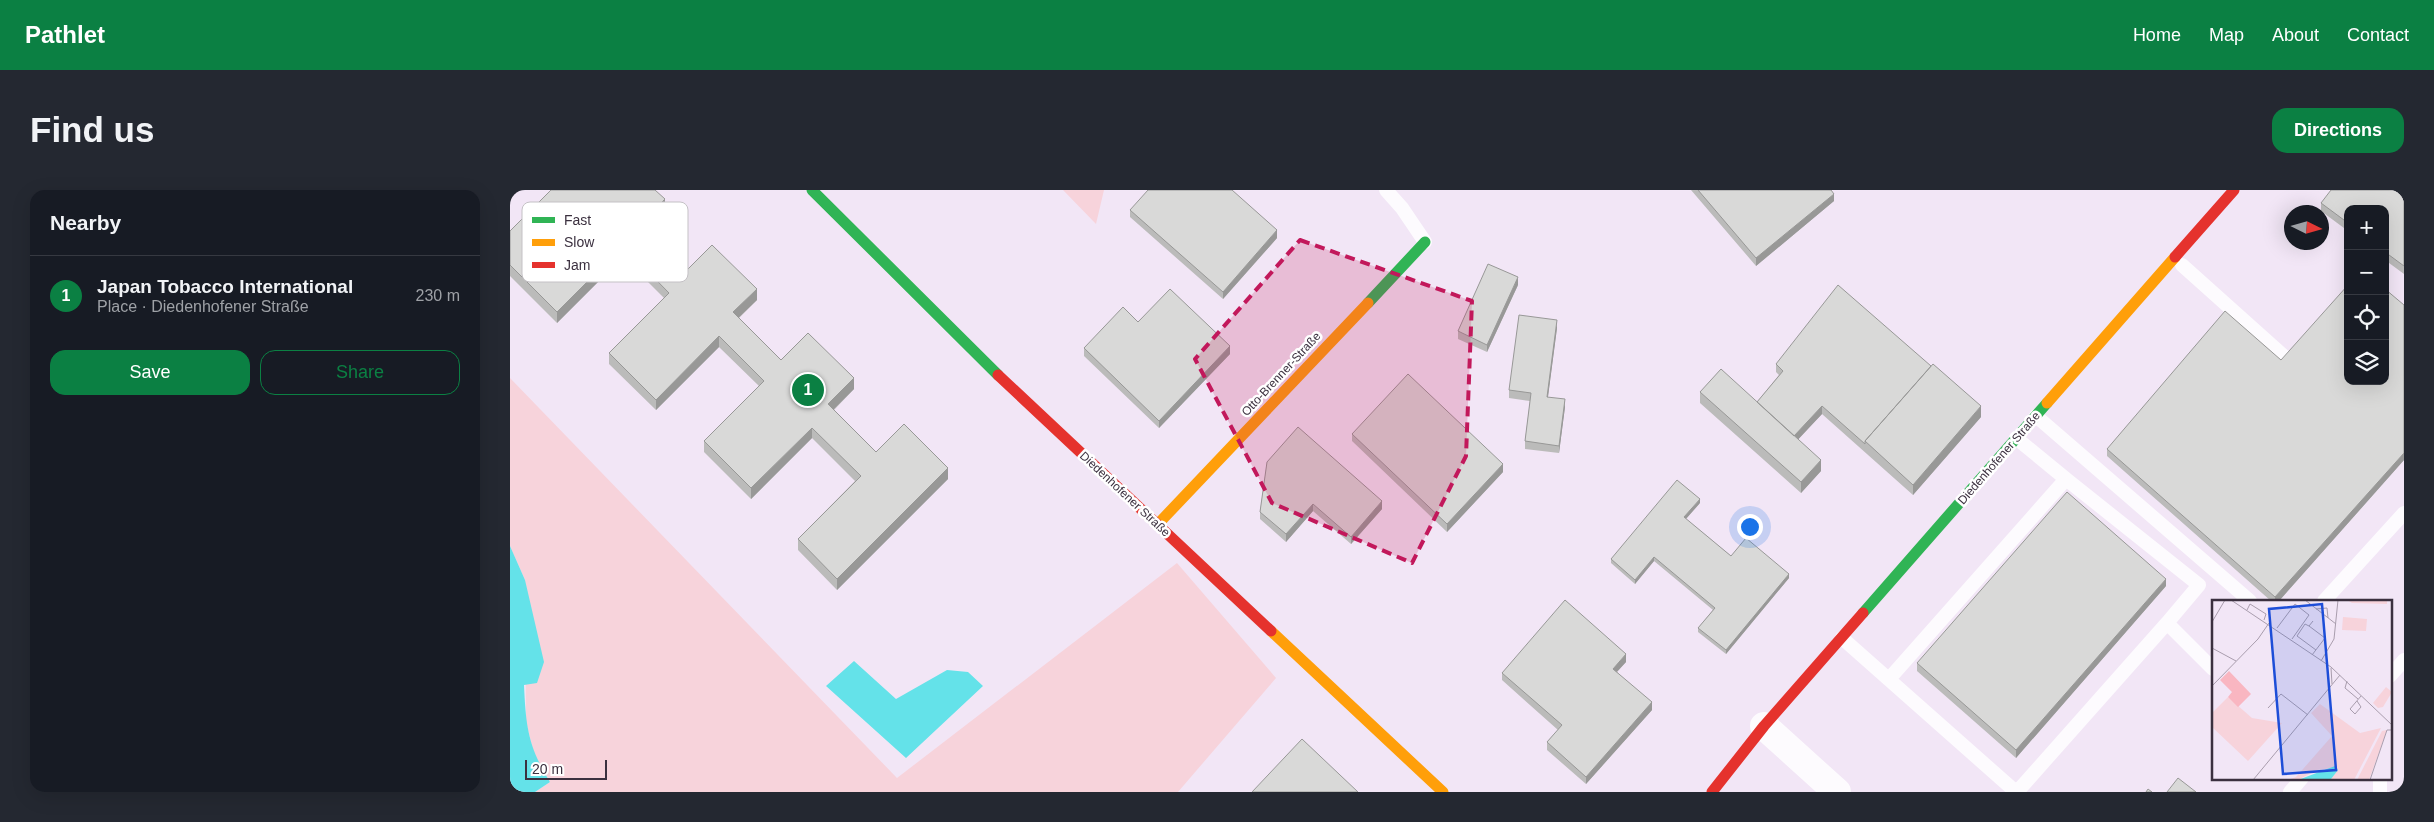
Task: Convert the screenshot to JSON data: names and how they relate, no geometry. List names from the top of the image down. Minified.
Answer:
{"streets":{"street":["Otto-Brenner-Straße","Diedenhofener Straße"]},"crossings":[["Otto-Brenner-Straße","Diedenhofener Straße"]],"legend":["Fast","Slow","Jam"],"scale_bar":"20 m","north":"right","page":{"header":"Pathlet","nav":["Home","Map","About","Contact"],"buttons":["Directions",["Save","Share"]],"title":"Find us","heading":"Nearby","map_buttons":["+","−"],"list":[{"mark":"1","name":"Japan Tobacco International","note":"Place · Diedenhofener Straße","value":"230 m"}],"pins":"1","scale":"20 m"}}
